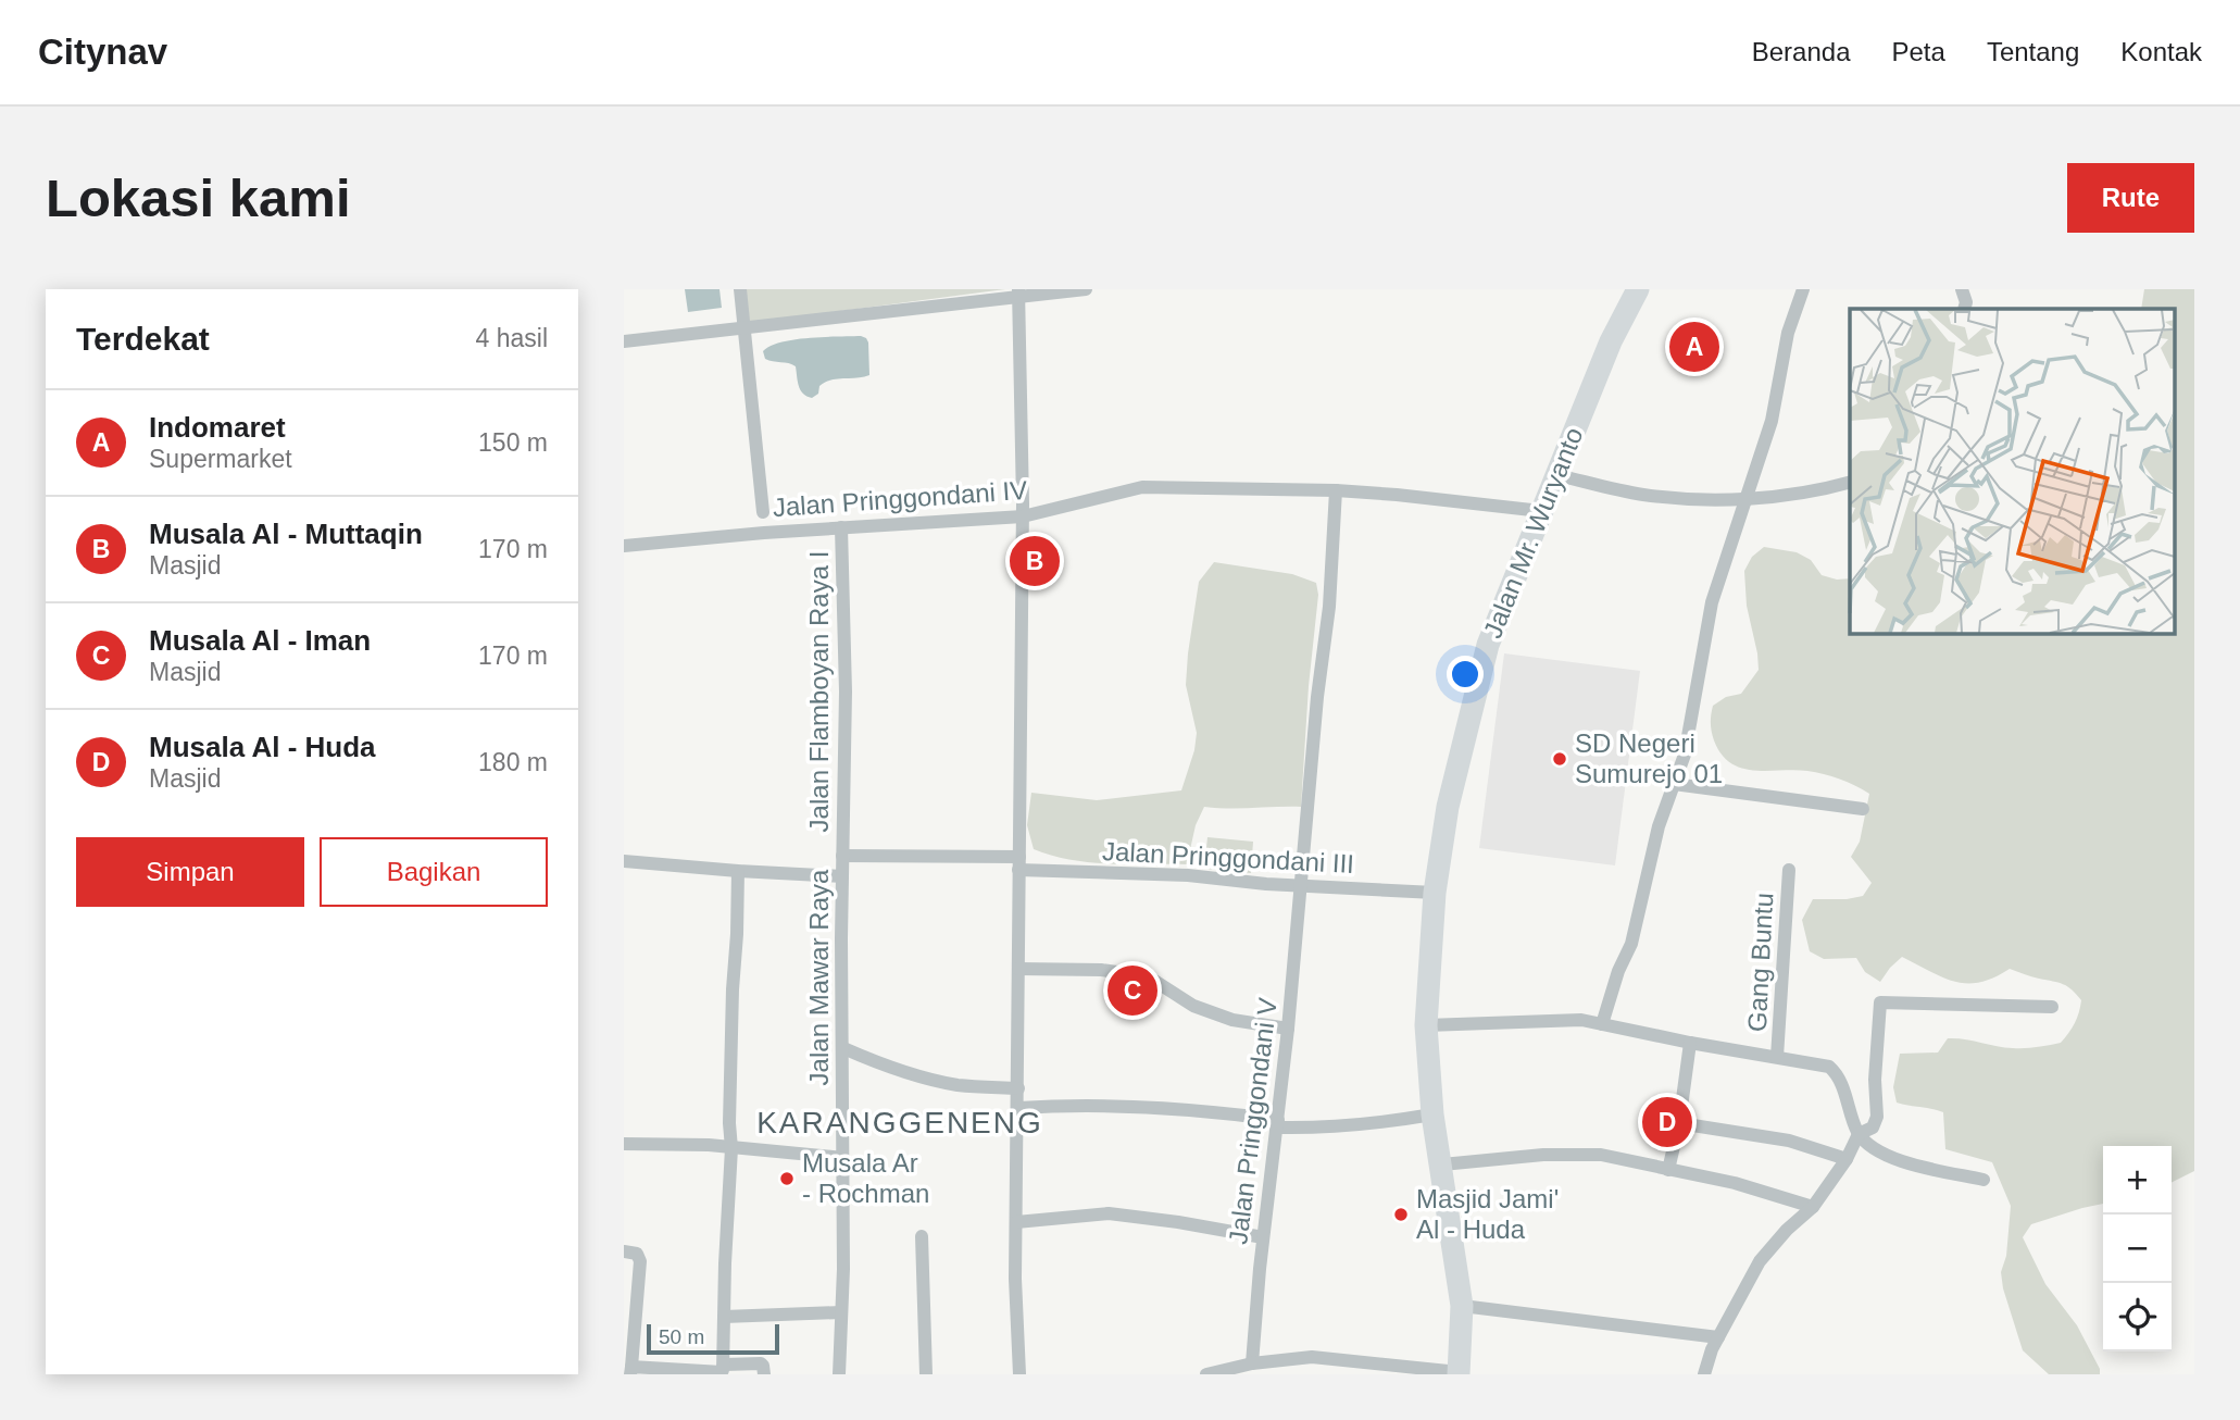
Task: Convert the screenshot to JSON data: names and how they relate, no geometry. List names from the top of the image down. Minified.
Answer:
{"streets":{"main road":["Jalan Mr. Wuryanto"],"street":["Jalan Pringgondani IV","Jalan Flamboyan Raya I","Jalan Pringgondani III","Gang Buntu","Jalan Mawar Raya","Jalan Pringgondani V"]},"crossings":[["Jalan Pringgondani IV","Jalan Mr. Wuryanto"],["Jalan Pringgondani IV","Jalan Flamboyan Raya I"],["Jalan Pringgondani IV","Jalan Pringgondani V"],["Jalan Mr. Wuryanto","Jalan Pringgondani III"],["Jalan Flamboyan Raya I","Jalan Pringgondani III"],["Jalan Flamboyan Raya I","Jalan Mawar Raya"],["Jalan Pringgondani III","Jalan Mawar Raya"],["Jalan Pringgondani III","Jalan Pringgondani V"]],"districts":["KARANGGENENG"],"places":["SD Negeri Sumurejo 01","Musala Ar - Rochman","Masjid Jami' Al - Huda"],"scale_bar":"50 m","page":{"header":"Citynav","nav":["Beranda","Peta","Tentang","Kontak"],"buttons":["Rute",["Simpan","Bagikan"]],"title":"Lokasi kami","heading":["Terdekat","4 hasil"],"pins":["A","B","C","D"],"list":[{"mark":"A","name":"Indomaret","note":"Supermarket","value":"150 m"},{"mark":"B","name":"Musala Al - Muttaqin","note":"Masjid","value":"170 m"},{"mark":"C","name":"Musala Al - Iman","note":"Masjid","value":"170 m"},{"mark":"D","name":"Musala Al - Huda","note":"Masjid","value":"180 m"}],"map_buttons":["+","−"],"scale":"50 m"}}
